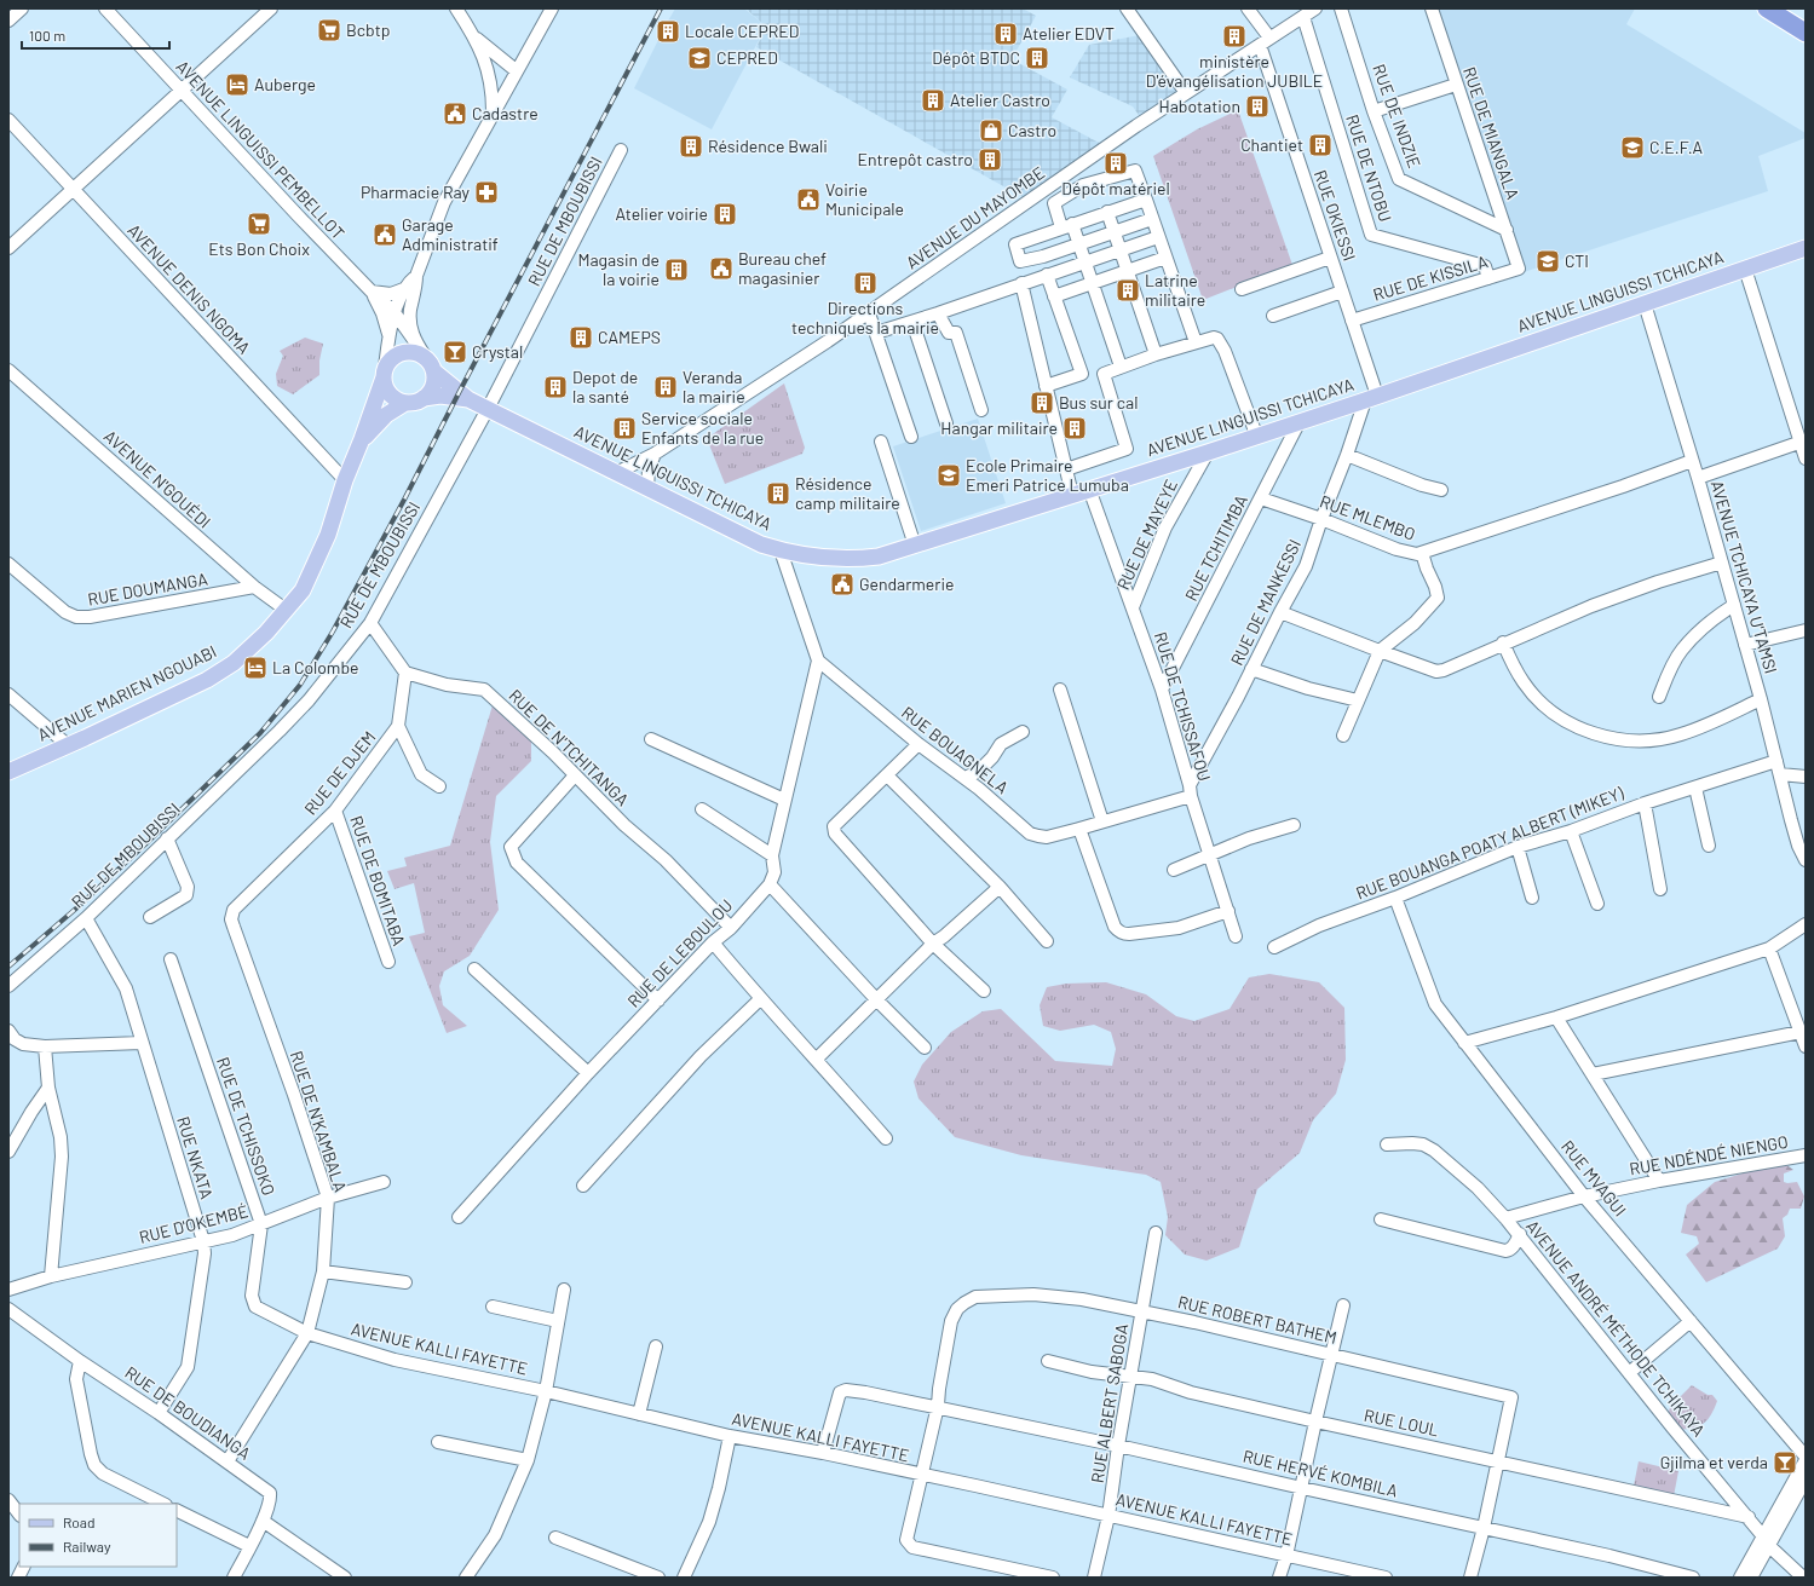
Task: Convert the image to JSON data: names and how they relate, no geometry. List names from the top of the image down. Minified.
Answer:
{"streets":{"main road":["AVENUE LINGUISSI TCHICAYA","AVENUE MARIEN NGOUABI"],"street":["RUE DE INDZIE","RUE DE MIANGALA","AVENUE LINGUISSI PEMBELLOT","RUE DE NTOBU","RUE OKIESSI","AVENUE DU MAYOMBE","RUE DE MBOUBISSI","RUE DE KISSILA","AVENUE DENIS NGOMA","AVENUE N'GOUÉDI","RUE MLEMBO","RUE DE MAYEYE","RUE TCHITIMBA","AVENUE TCHICAYA U'TAMSI","RUE DOUMANGA","RUE DE MANKESSI","RUE DE TCHISSAFOU","RUE DE N'TCHITANGA","RUE BOUAGNELA","RUE DE DJEM","RUE BOUANGA POATY ALBERT (MIKEY)","RUE DE BOMITABA","RUE DE LEBOULOU","RUE DE N'KAMBALA","RUE DE TCHISSOKO","RUE NDÉNDÉ NIENGO","RUE NKATA","RUE MVAGUI","RUE D'OKEMBÉ","RUE ROBERT BATHEM","AVENUE ANDRÉ MÉTHODE TCHIKAYA","AVENUE KALLI FAYETTE","RUE ALBERT SABOGA","RUE DE BOUDIANGA","RUE LOUL","RUE HERVÉ KOMBILA"]},"crossings":[["RUE DE INDZIE","RUE DE MIANGALA"],["RUE DE MIANGALA","RUE DE KISSILA"],["AVENUE LINGUISSI PEMBELLOT","AVENUE MARIEN NGOUABI"],["RUE DE NTOBU","AVENUE DU MAYOMBE"],["RUE DE NTOBU","RUE DE KISSILA"],["RUE OKIESSI","AVENUE DU MAYOMBE"],["RUE OKIESSI","RUE DE KISSILA"],["RUE OKIESSI","AVENUE LINGUISSI TCHICAYA"],["RUE OKIESSI","RUE DE MANKESSI"],["AVENUE DU MAYOMBE","AVENUE LINGUISSI TCHICAYA"],["RUE DE MBOUBISSI","AVENUE LINGUISSI TCHICAYA"],["RUE DE MBOUBISSI","RUE NKATA"],["AVENUE DENIS NGOMA","AVENUE MARIEN NGOUABI"],["AVENUE LINGUISSI TCHICAYA","RUE DE MAYEYE"],["AVENUE LINGUISSI TCHICAYA","RUE TCHITIMBA"],["AVENUE LINGUISSI TCHICAYA","AVENUE TCHICAYA U'TAMSI"],["AVENUE LINGUISSI TCHICAYA","RUE DE MANKESSI"],["AVENUE LINGUISSI TCHICAYA","RUE DE TCHISSAFOU"],["AVENUE N'GOUÉDI","RUE DOUMANGA"],["AVENUE N'GOUÉDI","AVENUE MARIEN NGOUABI"],["RUE MLEMBO","RUE TCHITIMBA"],["RUE MLEMBO","AVENUE TCHICAYA U'TAMSI"],["RUE MLEMBO","RUE DE MANKESSI"],["RUE DE MAYEYE","RUE DE TCHISSAFOU"],["RUE TCHITIMBA","RUE DE TCHISSAFOU"],["AVENUE TCHICAYA U'TAMSI","RUE BOUANGA POATY ALBERT (MIKEY)"],["RUE DE MANKESSI","RUE DE TCHISSAFOU"],["RUE DE MANKESSI","RUE BOUAGNELA"],["RUE DE TCHISSAFOU","RUE BOUAGNELA"],["RUE DE N'TCHITANGA","RUE DE DJEM"],["RUE DE N'TCHITANGA","RUE DE LEBOULOU"],["RUE DE DJEM","RUE DE BOMITABA"],["RUE DE DJEM","RUE DE N'KAMBALA"],["RUE BOUANGA POATY ALBERT (MIKEY)","RUE MVAGUI"],["RUE DE N'KAMBALA","RUE D'OKEMBÉ"],["RUE DE N'KAMBALA","AVENUE KALLI FAYETTE"],["RUE DE N'KAMBALA","RUE DE BOUDIANGA"],["RUE DE TCHISSOKO","RUE D'OKEMBÉ"],["RUE DE TCHISSOKO","AVENUE KALLI FAYETTE"],["RUE NDÉNDÉ NIENGO","RUE MVAGUI"],["RUE NDÉNDÉ NIENGO","AVENUE ANDRÉ MÉTHODE TCHIKAYA"],["RUE NKATA","RUE D'OKEMBÉ"],["RUE NKATA","RUE DE BOUDIANGA"],["RUE ROBERT BATHEM","AVENUE KALLI FAYETTE"],["RUE ROBERT BATHEM","RUE ALBERT SABOGA"],["RUE ROBERT BATHEM","RUE LOUL"],["RUE ROBERT BATHEM","RUE HERVÉ KOMBILA"],["AVENUE ANDRÉ MÉTHODE TCHIKAYA","RUE LOUL"],["AVENUE KALLI FAYETTE","RUE ALBERT SABOGA"],["AVENUE KALLI FAYETTE","RUE HERVÉ KOMBILA"],["RUE ALBERT SABOGA","RUE LOUL"],["RUE ALBERT SABOGA","RUE HERVÉ KOMBILA"]],"places":{"supermarket":["Bcbtp","Ets Bon Choix"],"building":["Locale CEPRED","Atelier EDVT","ministère D'évangélisation JUBILE","Dépôt BTDC","Atelier Castro","Habotation","Chantiet","Résidence Bwali","Entrepôt castro","Dépôt matériel","Atelier voirie","Magasin de la voirie","Directions techniques la mairie","Latrine militaire","CAMEPS","Depot de la santé","Veranda la mairie","Bus sur cal","Service sociale Enfants de la rue","Hangar militaire","Résidence camp militaire"],"school or university":["CEPRED","C.E.F.A","CTI","Ecole Primaire Emeri Patrice Lumuba"],"hotel":["Auberge","La Colombe"],"public building":["Cadastre","Voirie Municipale","Garage Administratif","Bureau chef magasinier","Gendarmerie"],"shop":["Castro"],"pharmacy":["Pharmacie Ray"],"bar":["Crystal","Gjilma et verda"]},"legend":["Road","Railway"],"scale_bar":"100 m"}
